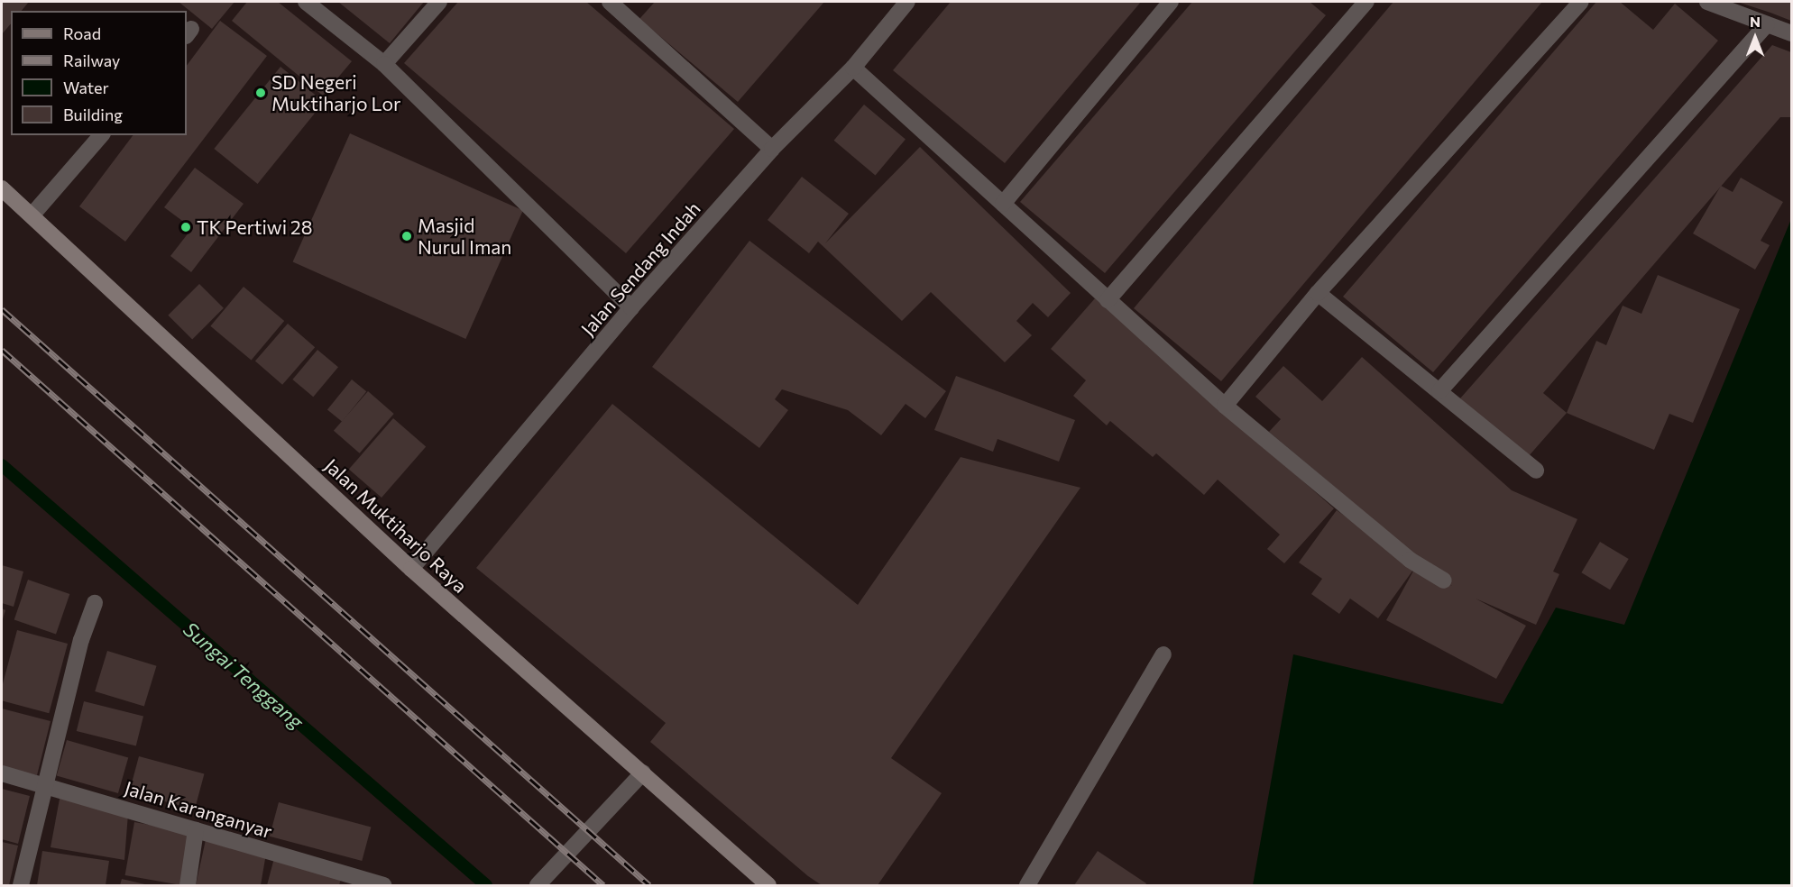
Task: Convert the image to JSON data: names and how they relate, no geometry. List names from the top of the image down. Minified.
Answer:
{"streets":{"street":["Jalan Sendang Indah","Jalan Muktiharjo Raya","Jalan Karanganyar"]},"crossings":[["Jalan Sendang Indah","Jalan Muktiharjo Raya"]],"water":["Sungai Tenggang"],"places":["SD Negeri Muktiharjo Lor","TK Pertiwi 28","Masjid Nurul Iman"],"legend":["Road","Railway","Water","Building"],"north":"top"}
